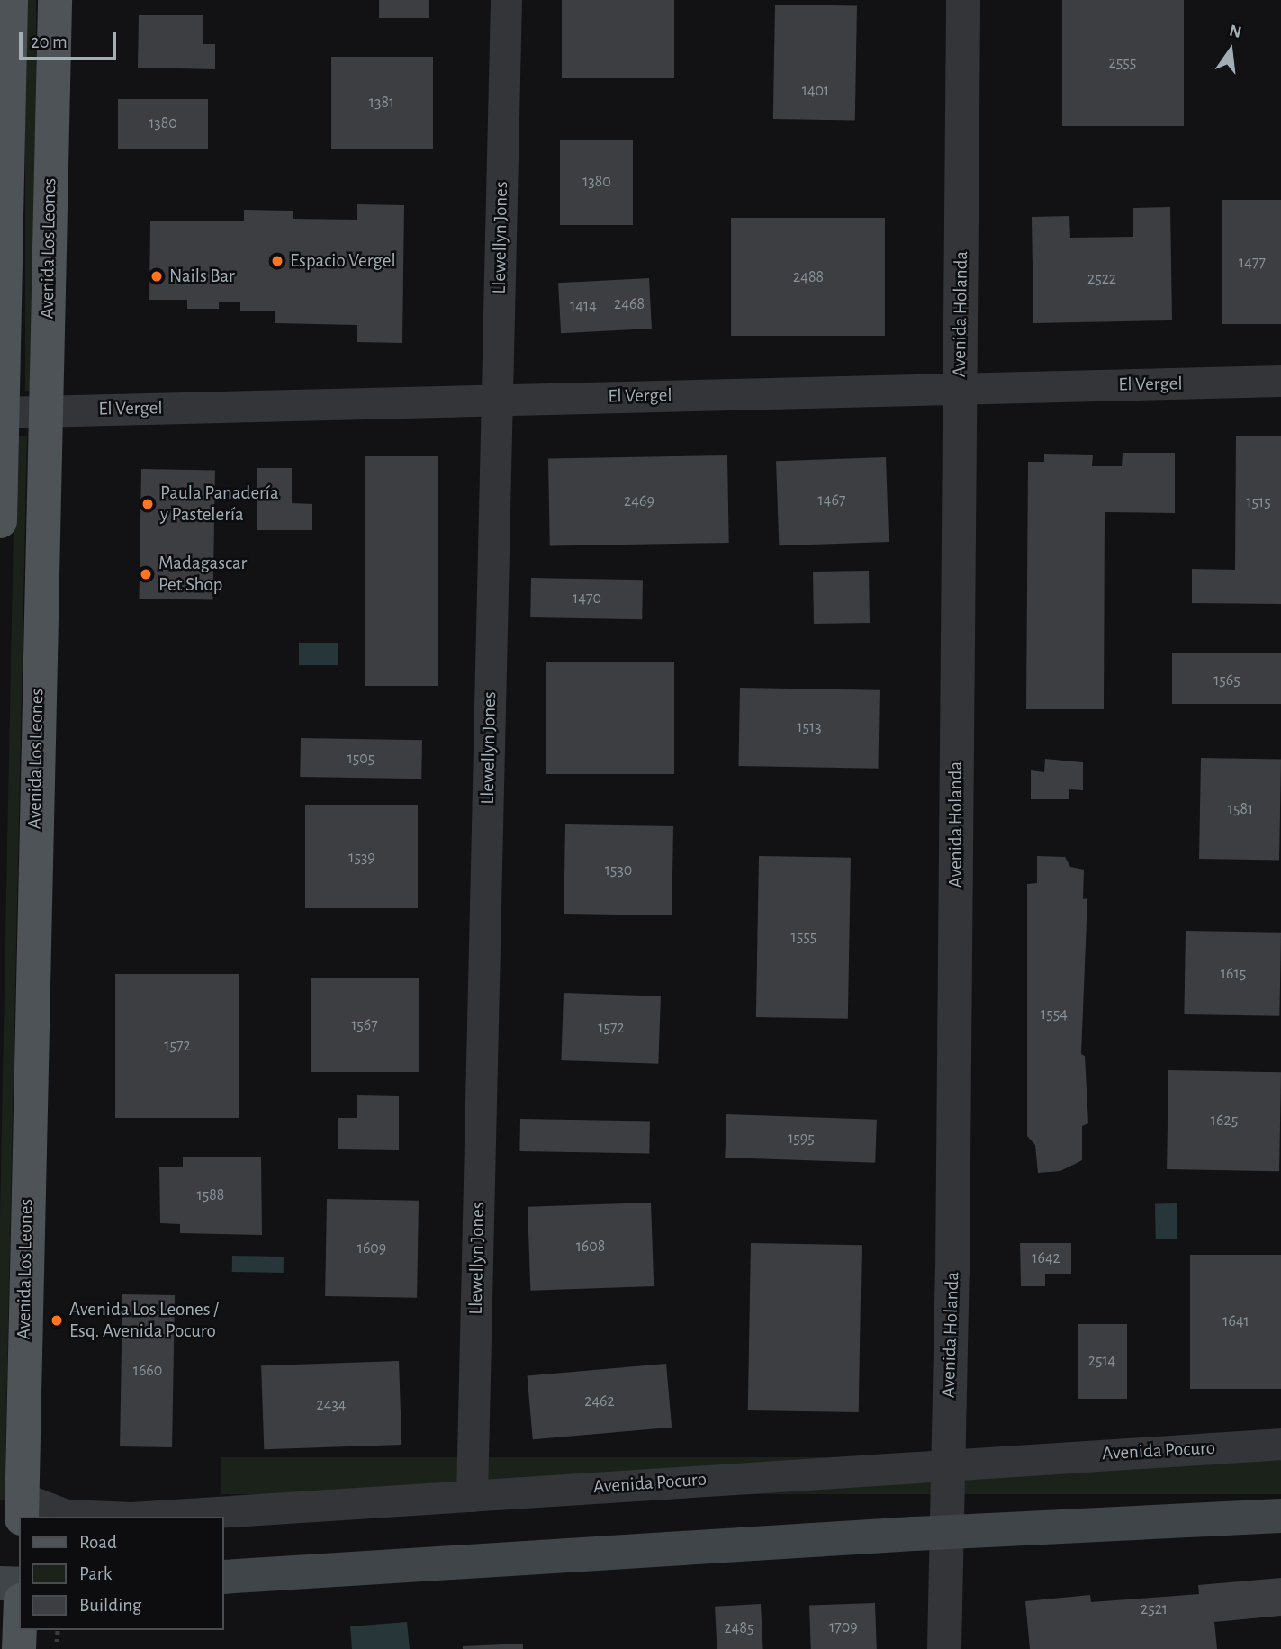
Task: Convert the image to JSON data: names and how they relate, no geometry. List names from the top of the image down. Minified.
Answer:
{"streets":{"main road":["Avenida Los Leones"],"street":["Llewellyn Jones","Avenida Holanda","El Vergel","Avenida Pocuro"]},"crossings":[["Llewellyn Jones","El Vergel"],["Llewellyn Jones","Avenida Pocuro"],["Avenida Los Leones","El Vergel"],["Avenida Los Leones","Avenida Pocuro"],["Avenida Holanda","El Vergel"],["Avenida Holanda","Avenida Pocuro"]],"places":["Espacio Vergel","Nails Bar","Paula Panadería y Pastelería","Madagascar Pet Shop","Avenida Los Leones / Esq. Avenida Pocuro"],"house_numbers":["2555","1401","1381","1380","1380","1477","2488","2522","2468","1414","1467","2469","1515","1470","1565","1513","1505","1581","1539","1530","1555","1615","1554","1567","1572","1572","1625","1595","1588","1608","1609","1642","1641","2514","1660","2462","2434","2521","1709","2485"],"legend":["Road","Park","Building"],"scale_bar":"20 m","north":"top"}
